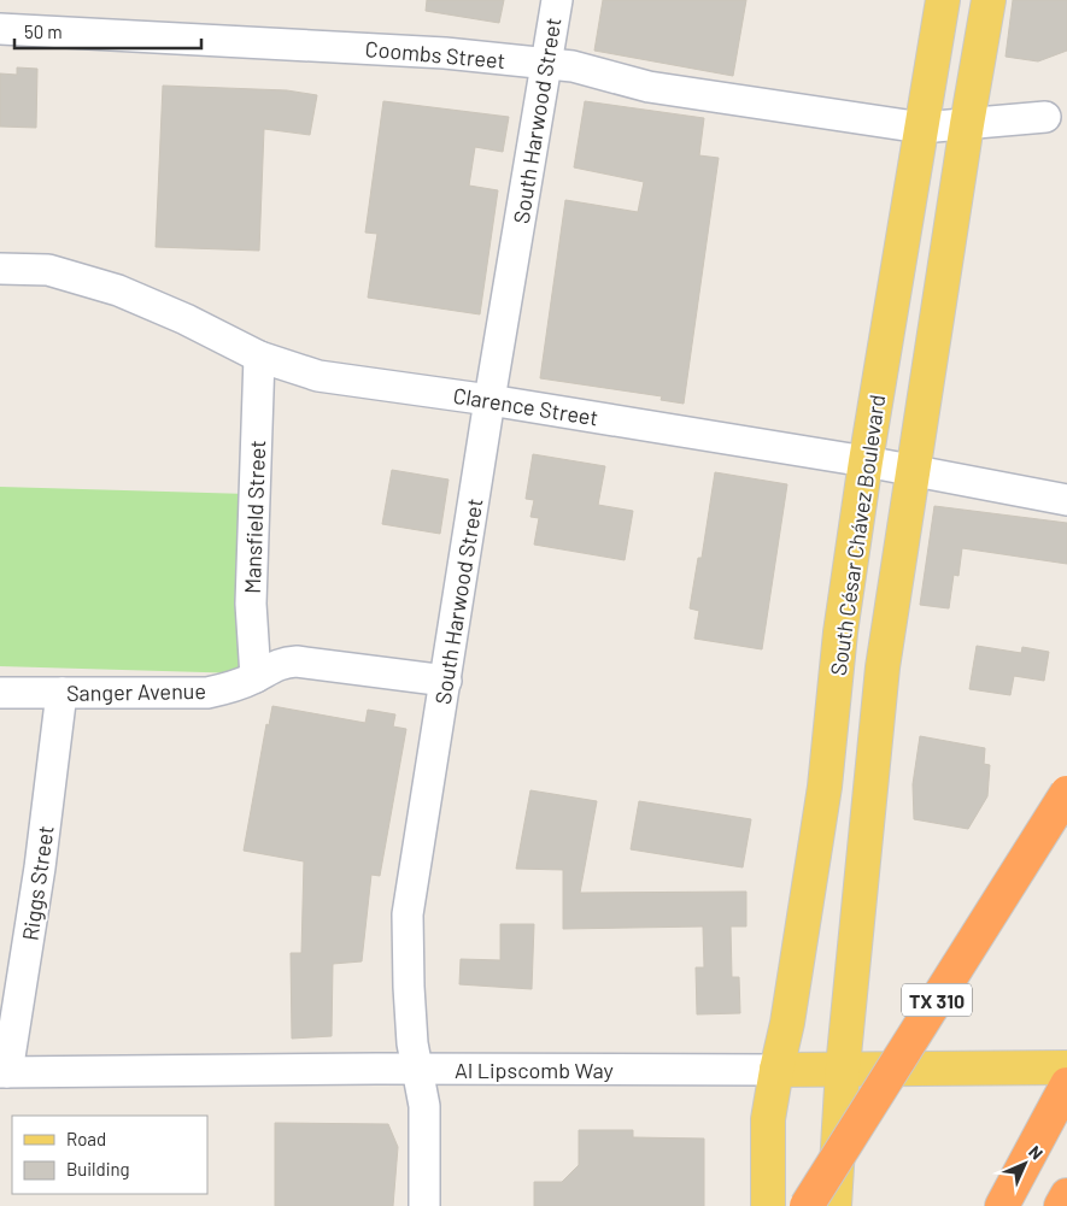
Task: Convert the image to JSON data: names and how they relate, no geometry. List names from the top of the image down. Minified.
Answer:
{"streets":{"highway":["TX 310"],"main road":["South César Chávez Boulevard","Al Lipscomb Way"],"street":["Coombs Street","South Harwood Street","Clarence Street","Mansfield Street","Sanger Avenue","Riggs Street"]},"crossings":[["Coombs Street","South Harwood Street"],["Coombs Street","South César Chávez Boulevard"],["South Harwood Street","Clarence Street"],["South Harwood Street","Sanger Avenue"],["South Harwood Street","Al Lipscomb Way"],["Clarence Street","Mansfield Street"],["Clarence Street","South César Chávez Boulevard"],["Mansfield Street","Sanger Avenue"],["South César Chávez Boulevard","Al Lipscomb Way"],["Sanger Avenue","Riggs Street"],["Riggs Street","Al Lipscomb Way"]],"legend":["Road","Building"],"scale_bar":"50 m","north":"top right"}
